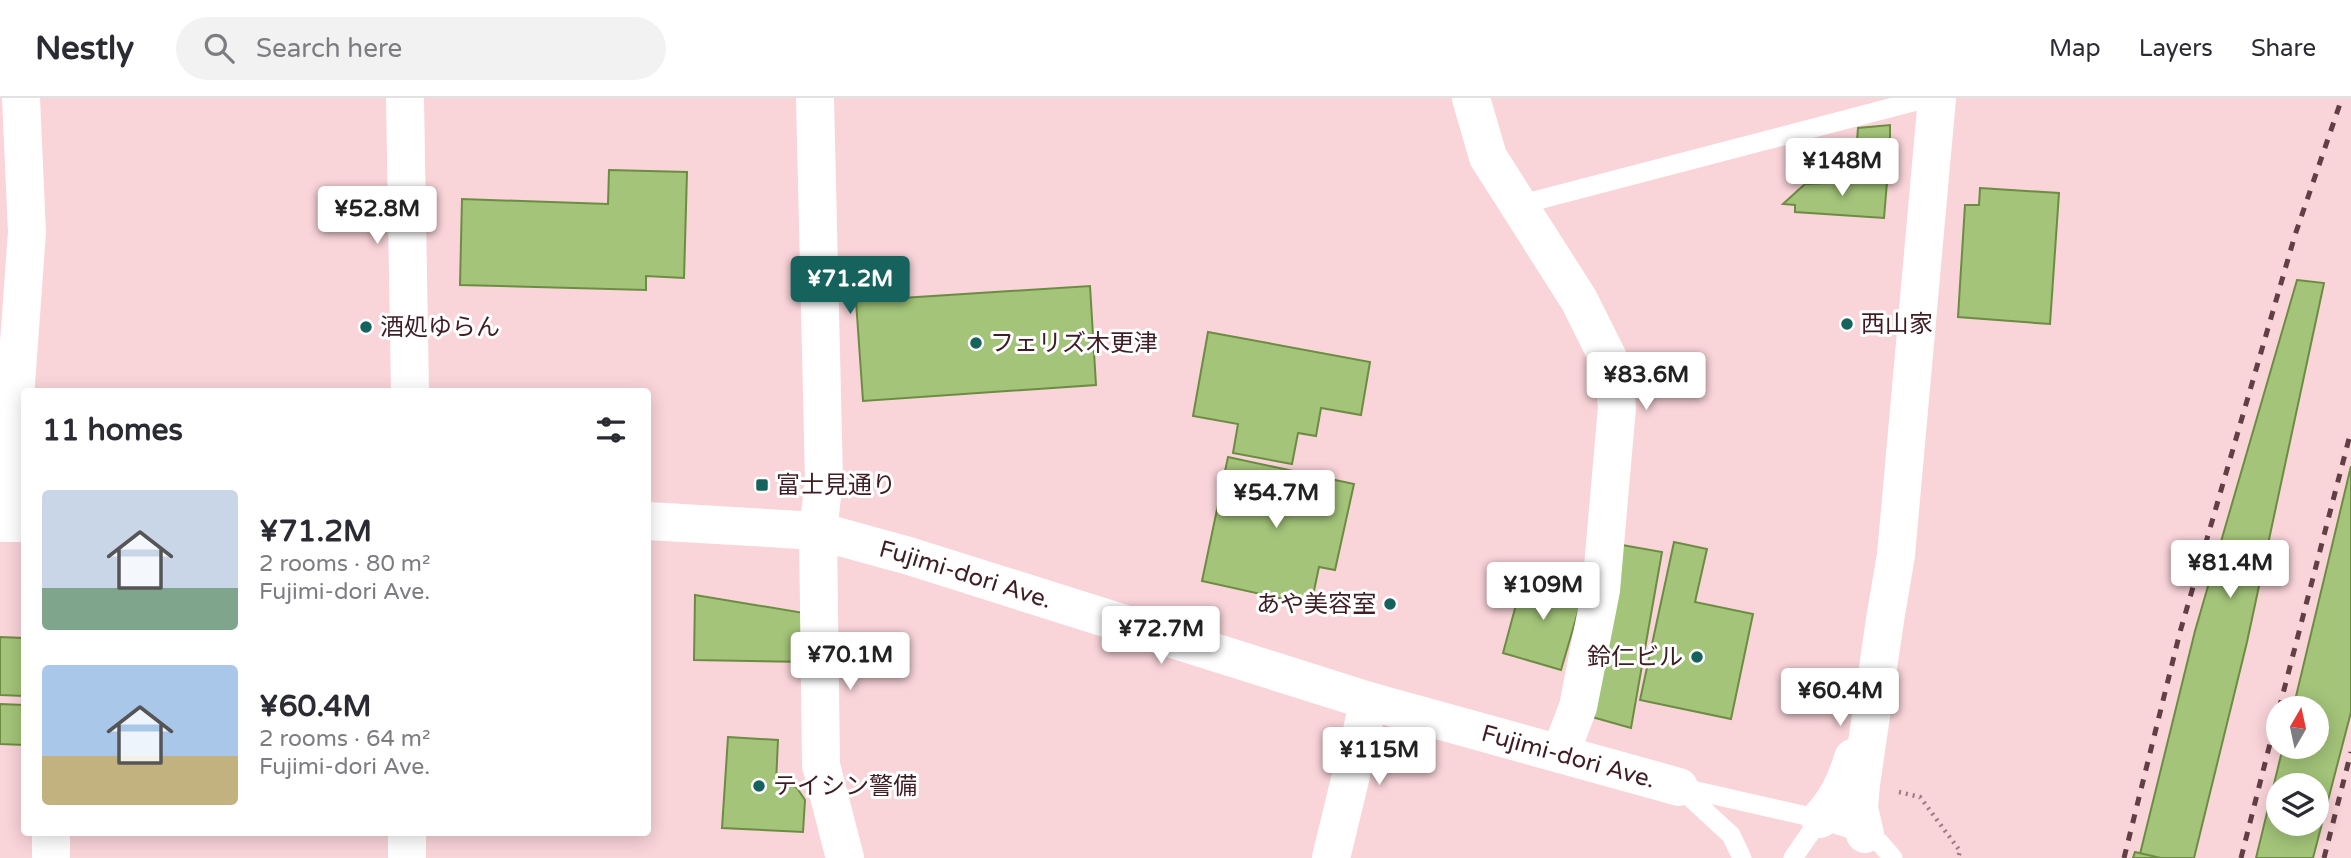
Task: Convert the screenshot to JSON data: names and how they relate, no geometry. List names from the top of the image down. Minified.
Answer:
{"streets":{"street":["Fujimi-dori Ave."]},"places":{"other":["西山家","酒処ゆらん","フェリズ木更津","あや美容室","鈴仁ビル","テイシン警備"],"transit":["富士見通り"]},"north":"top","page":{"header":"Nestly","search":"Search here","nav":["Map","Layers","Share"],"price":["¥148M","¥52.8M","¥71.2M","¥83.6M","¥54.7M","¥81.4M","¥109M","¥72.7M","¥70.1M","¥60.4M","¥115M"],"heading":"11 homes","list":[{"name":"¥71.2M","note":"2 rooms · 80 m² · Fujimi-dori Ave."},{"name":"¥60.4M","note":"2 rooms · 64 m² · Fujimi-dori Ave."}]}}
